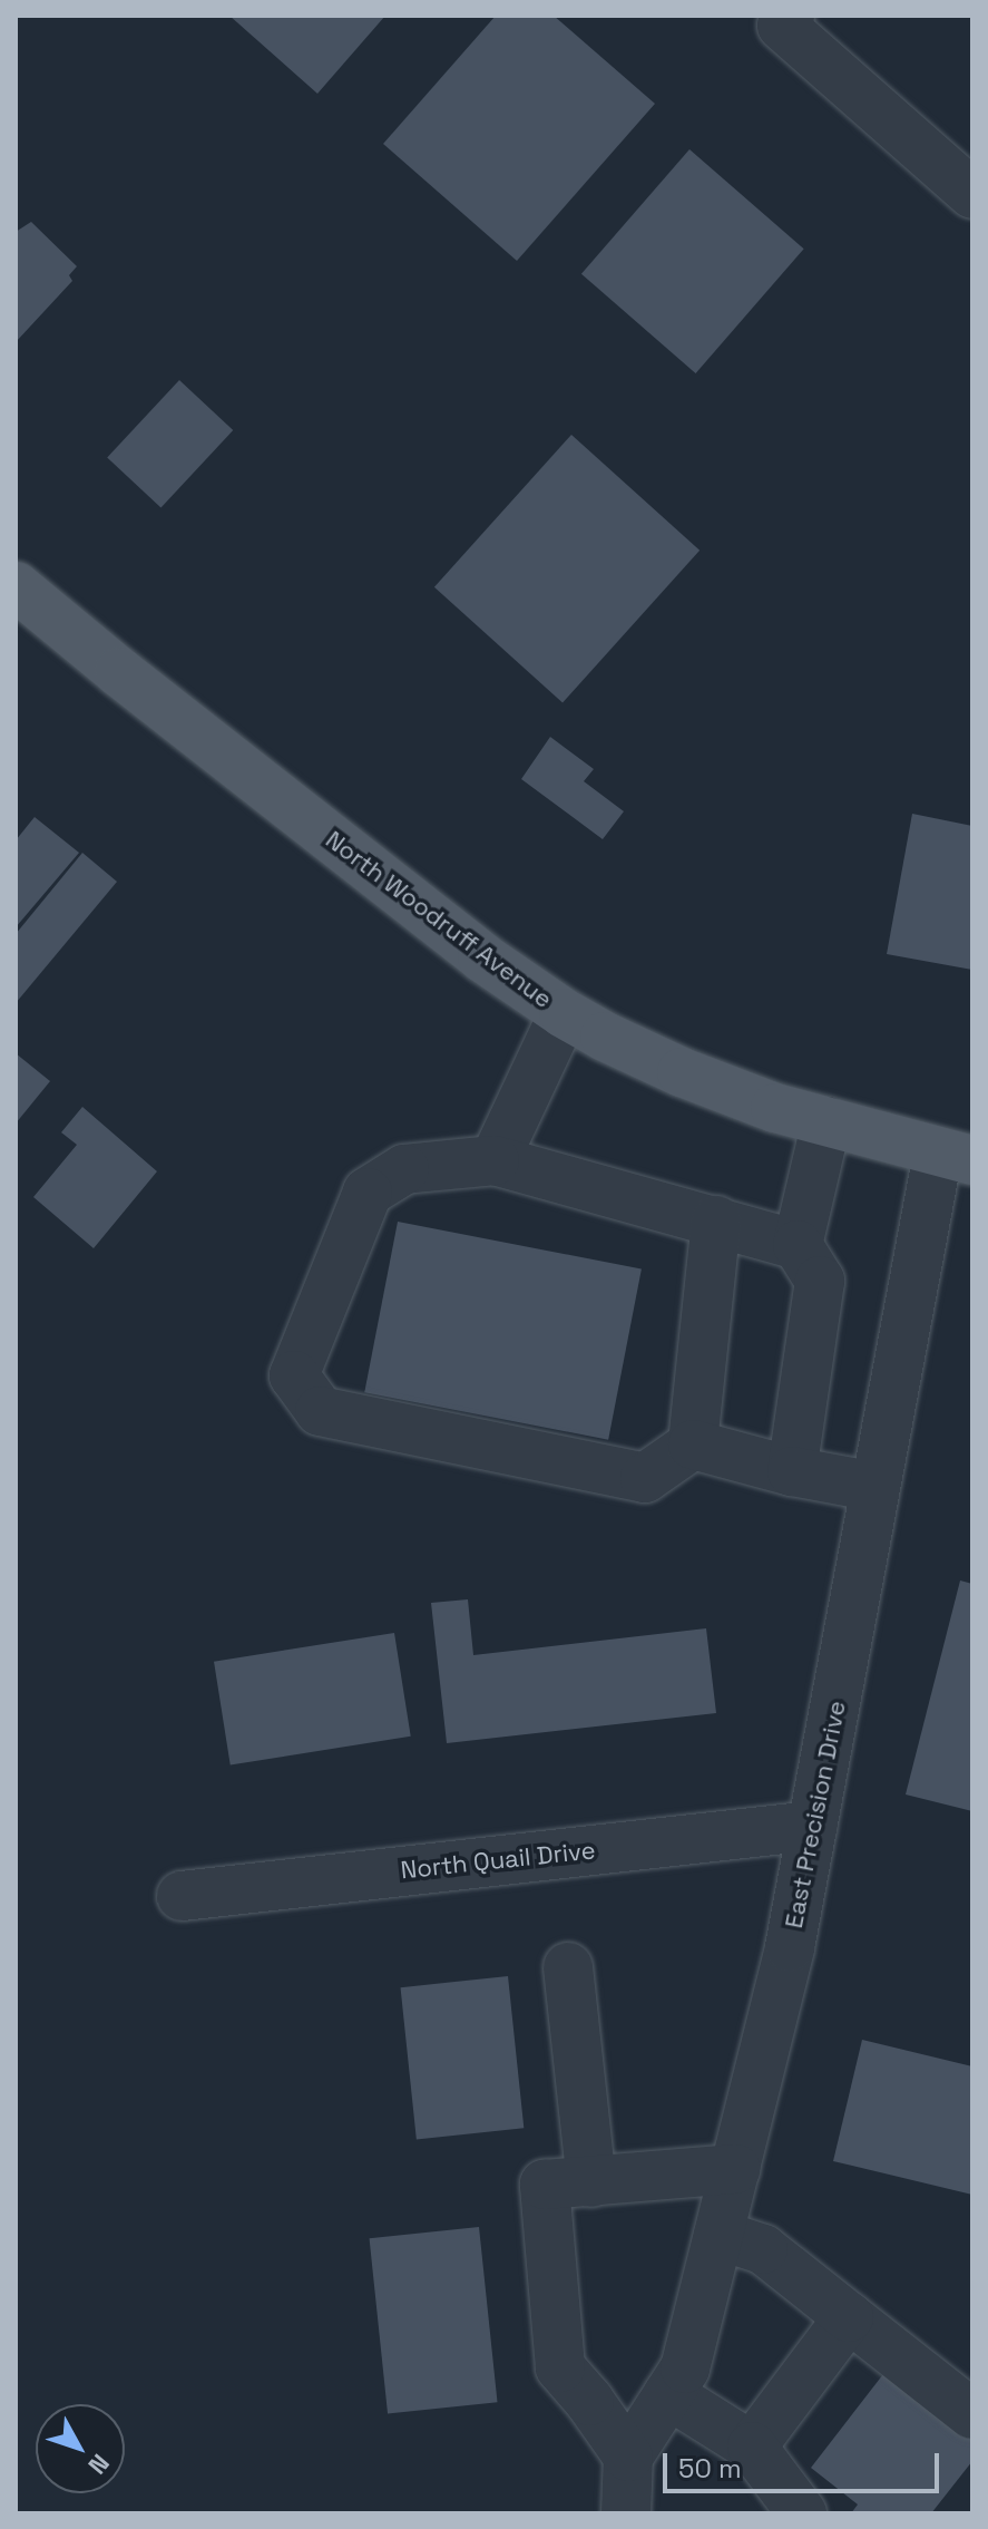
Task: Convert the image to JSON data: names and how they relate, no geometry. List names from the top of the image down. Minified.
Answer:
{"streets":{"main road":["North Woodruff Avenue"],"street":["East Precision Drive","North Quail Drive"]},"crossings":[["North Woodruff Avenue","East Precision Drive"],["East Precision Drive","North Quail Drive"]],"scale_bar":"50 m","north":"bottom right"}
